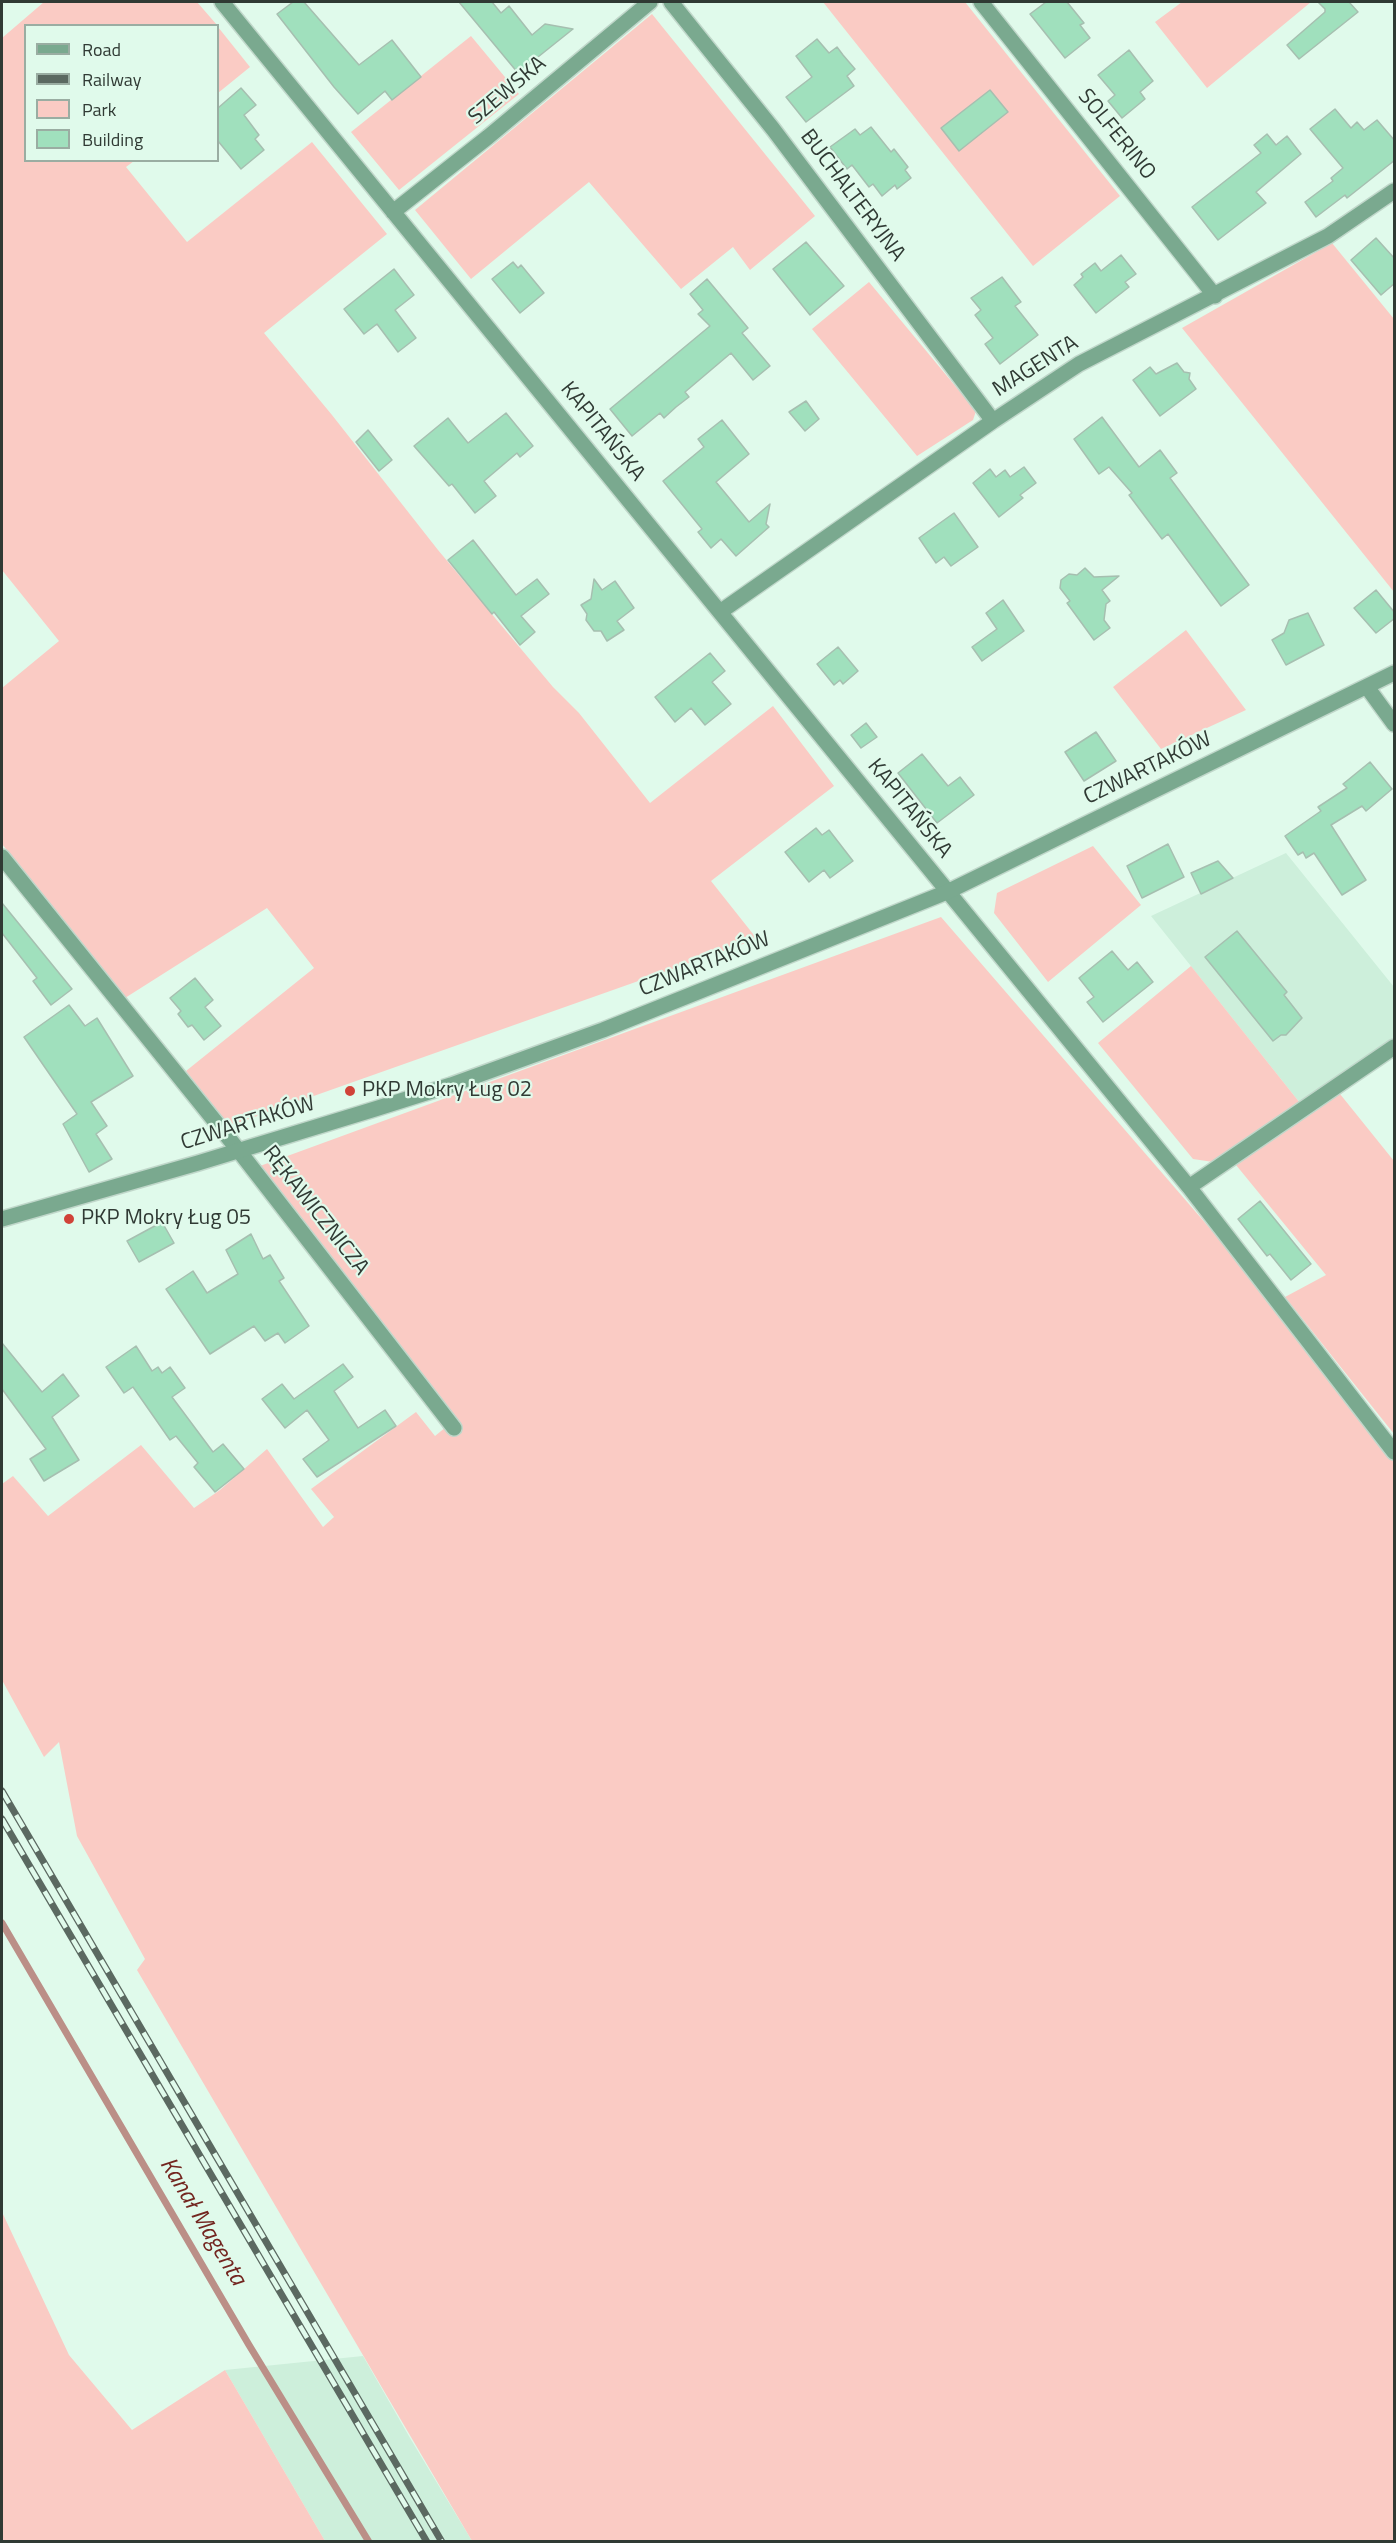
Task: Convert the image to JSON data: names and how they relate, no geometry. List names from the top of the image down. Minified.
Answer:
{"streets":{"street":["SZEWSKA","SOLFERINO","BUCHALTERYJNA","MAGENTA","KAPITAŃSKA","CZWARTAKÓW","RĘKAWICZNICZA"]},"crossings":[["SZEWSKA","KAPITAŃSKA"],["SOLFERINO","MAGENTA"],["BUCHALTERYJNA","MAGENTA"],["MAGENTA","KAPITAŃSKA"],["KAPITAŃSKA","CZWARTAKÓW"],["CZWARTAKÓW","RĘKAWICZNICZA"]],"water":["Kanał Magenta"],"places":["PKP Mokry Ług 02","PKP Mokry Ług 05"],"legend":["Road","Railway","Park","Building"]}
